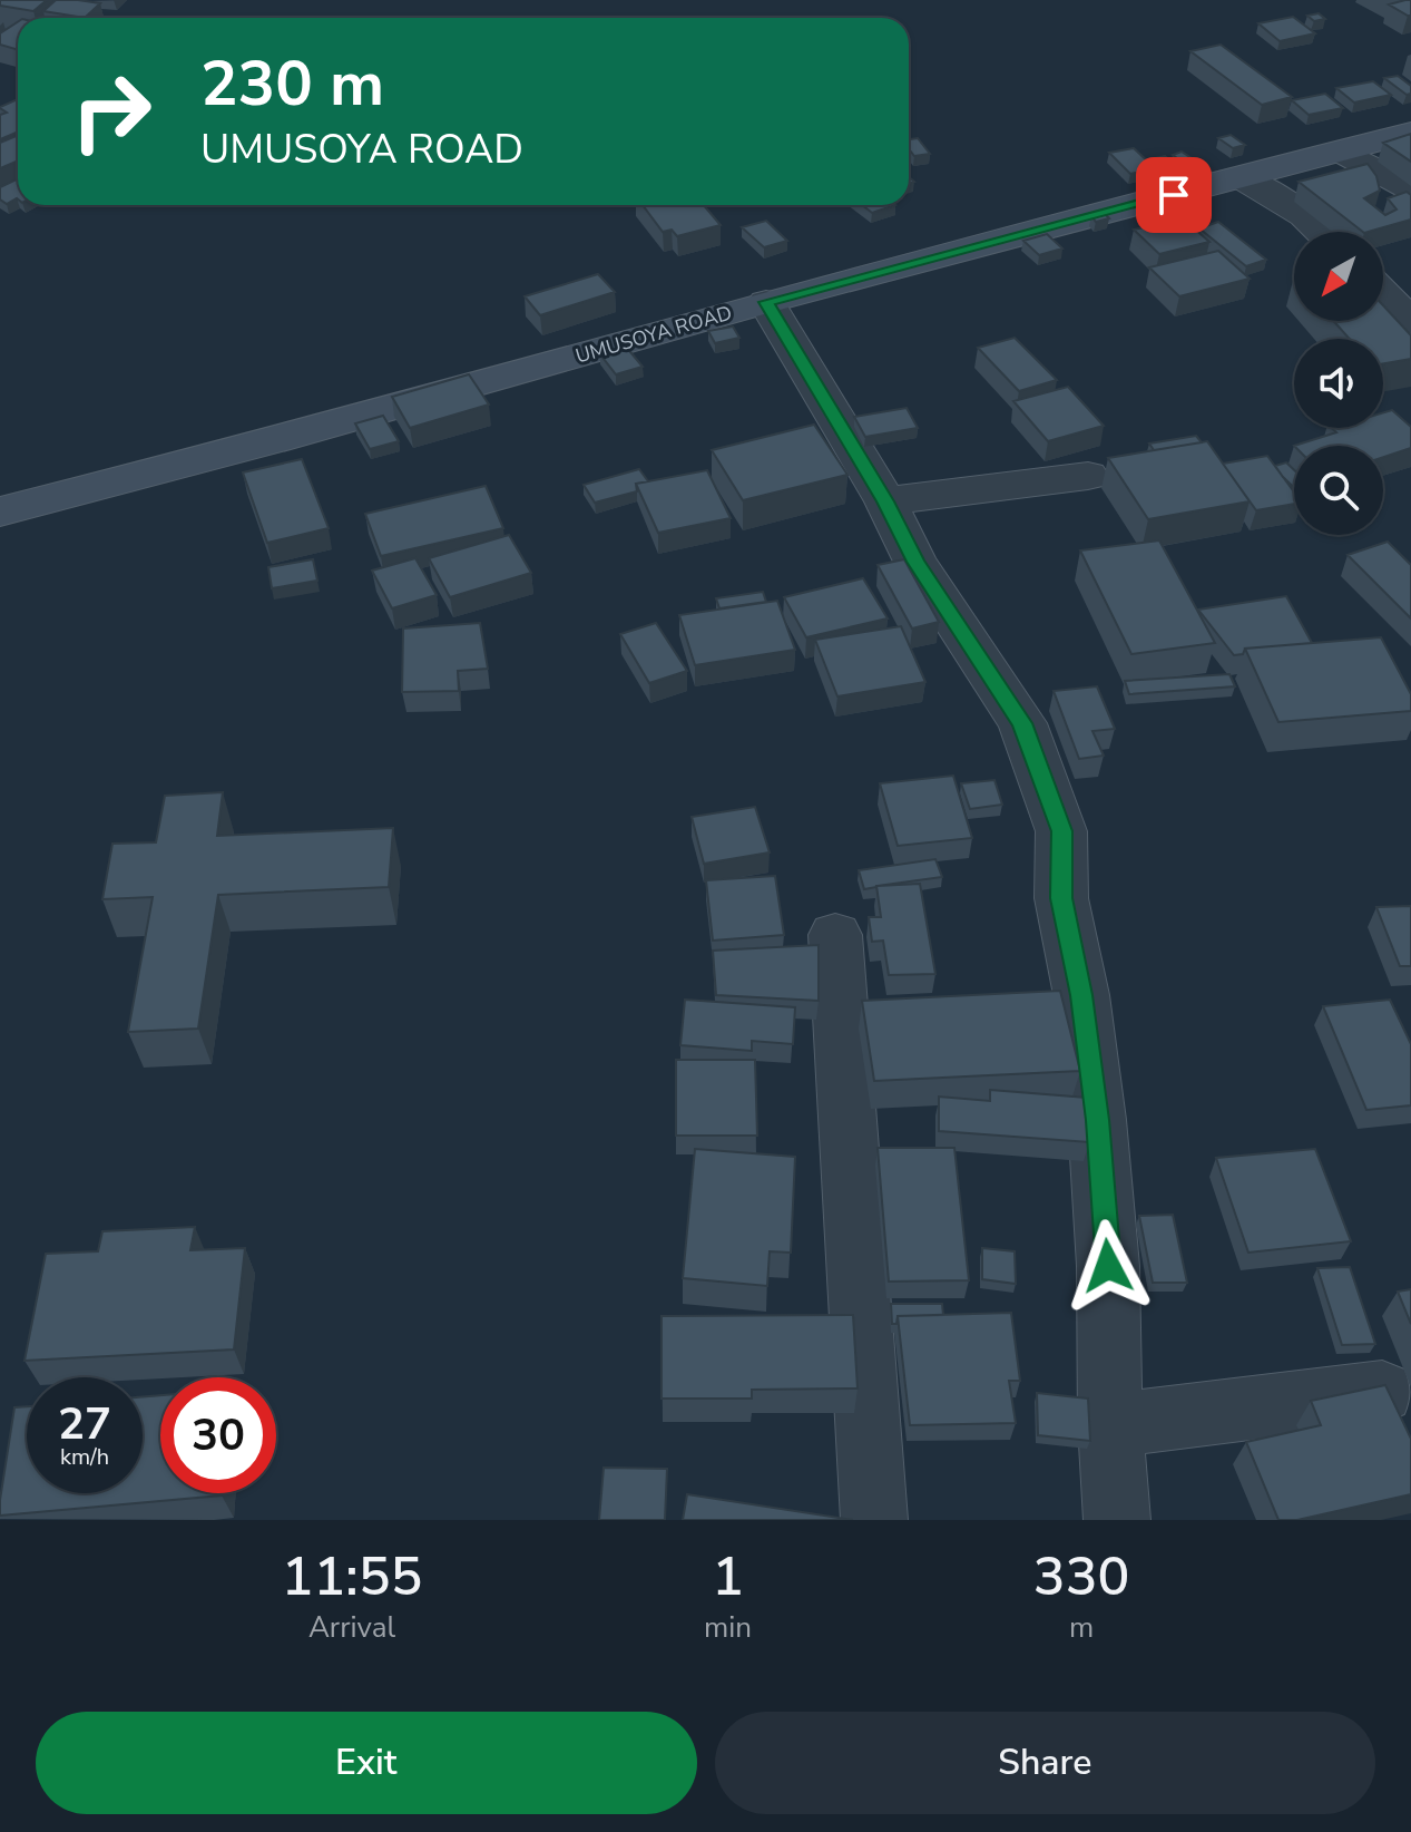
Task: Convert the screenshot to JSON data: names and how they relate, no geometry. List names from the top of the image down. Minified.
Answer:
{"streets":{"main road":["UMUSOYA ROAD"]},"north":"bottom left","page":{"turn":["230 m","UMUSOYA ROAD"],"speed":"27 km/h","limit":"30","eta":["11:55","Arrival","1","min","330","m"],"buttons":["Exit","Share"]}}
